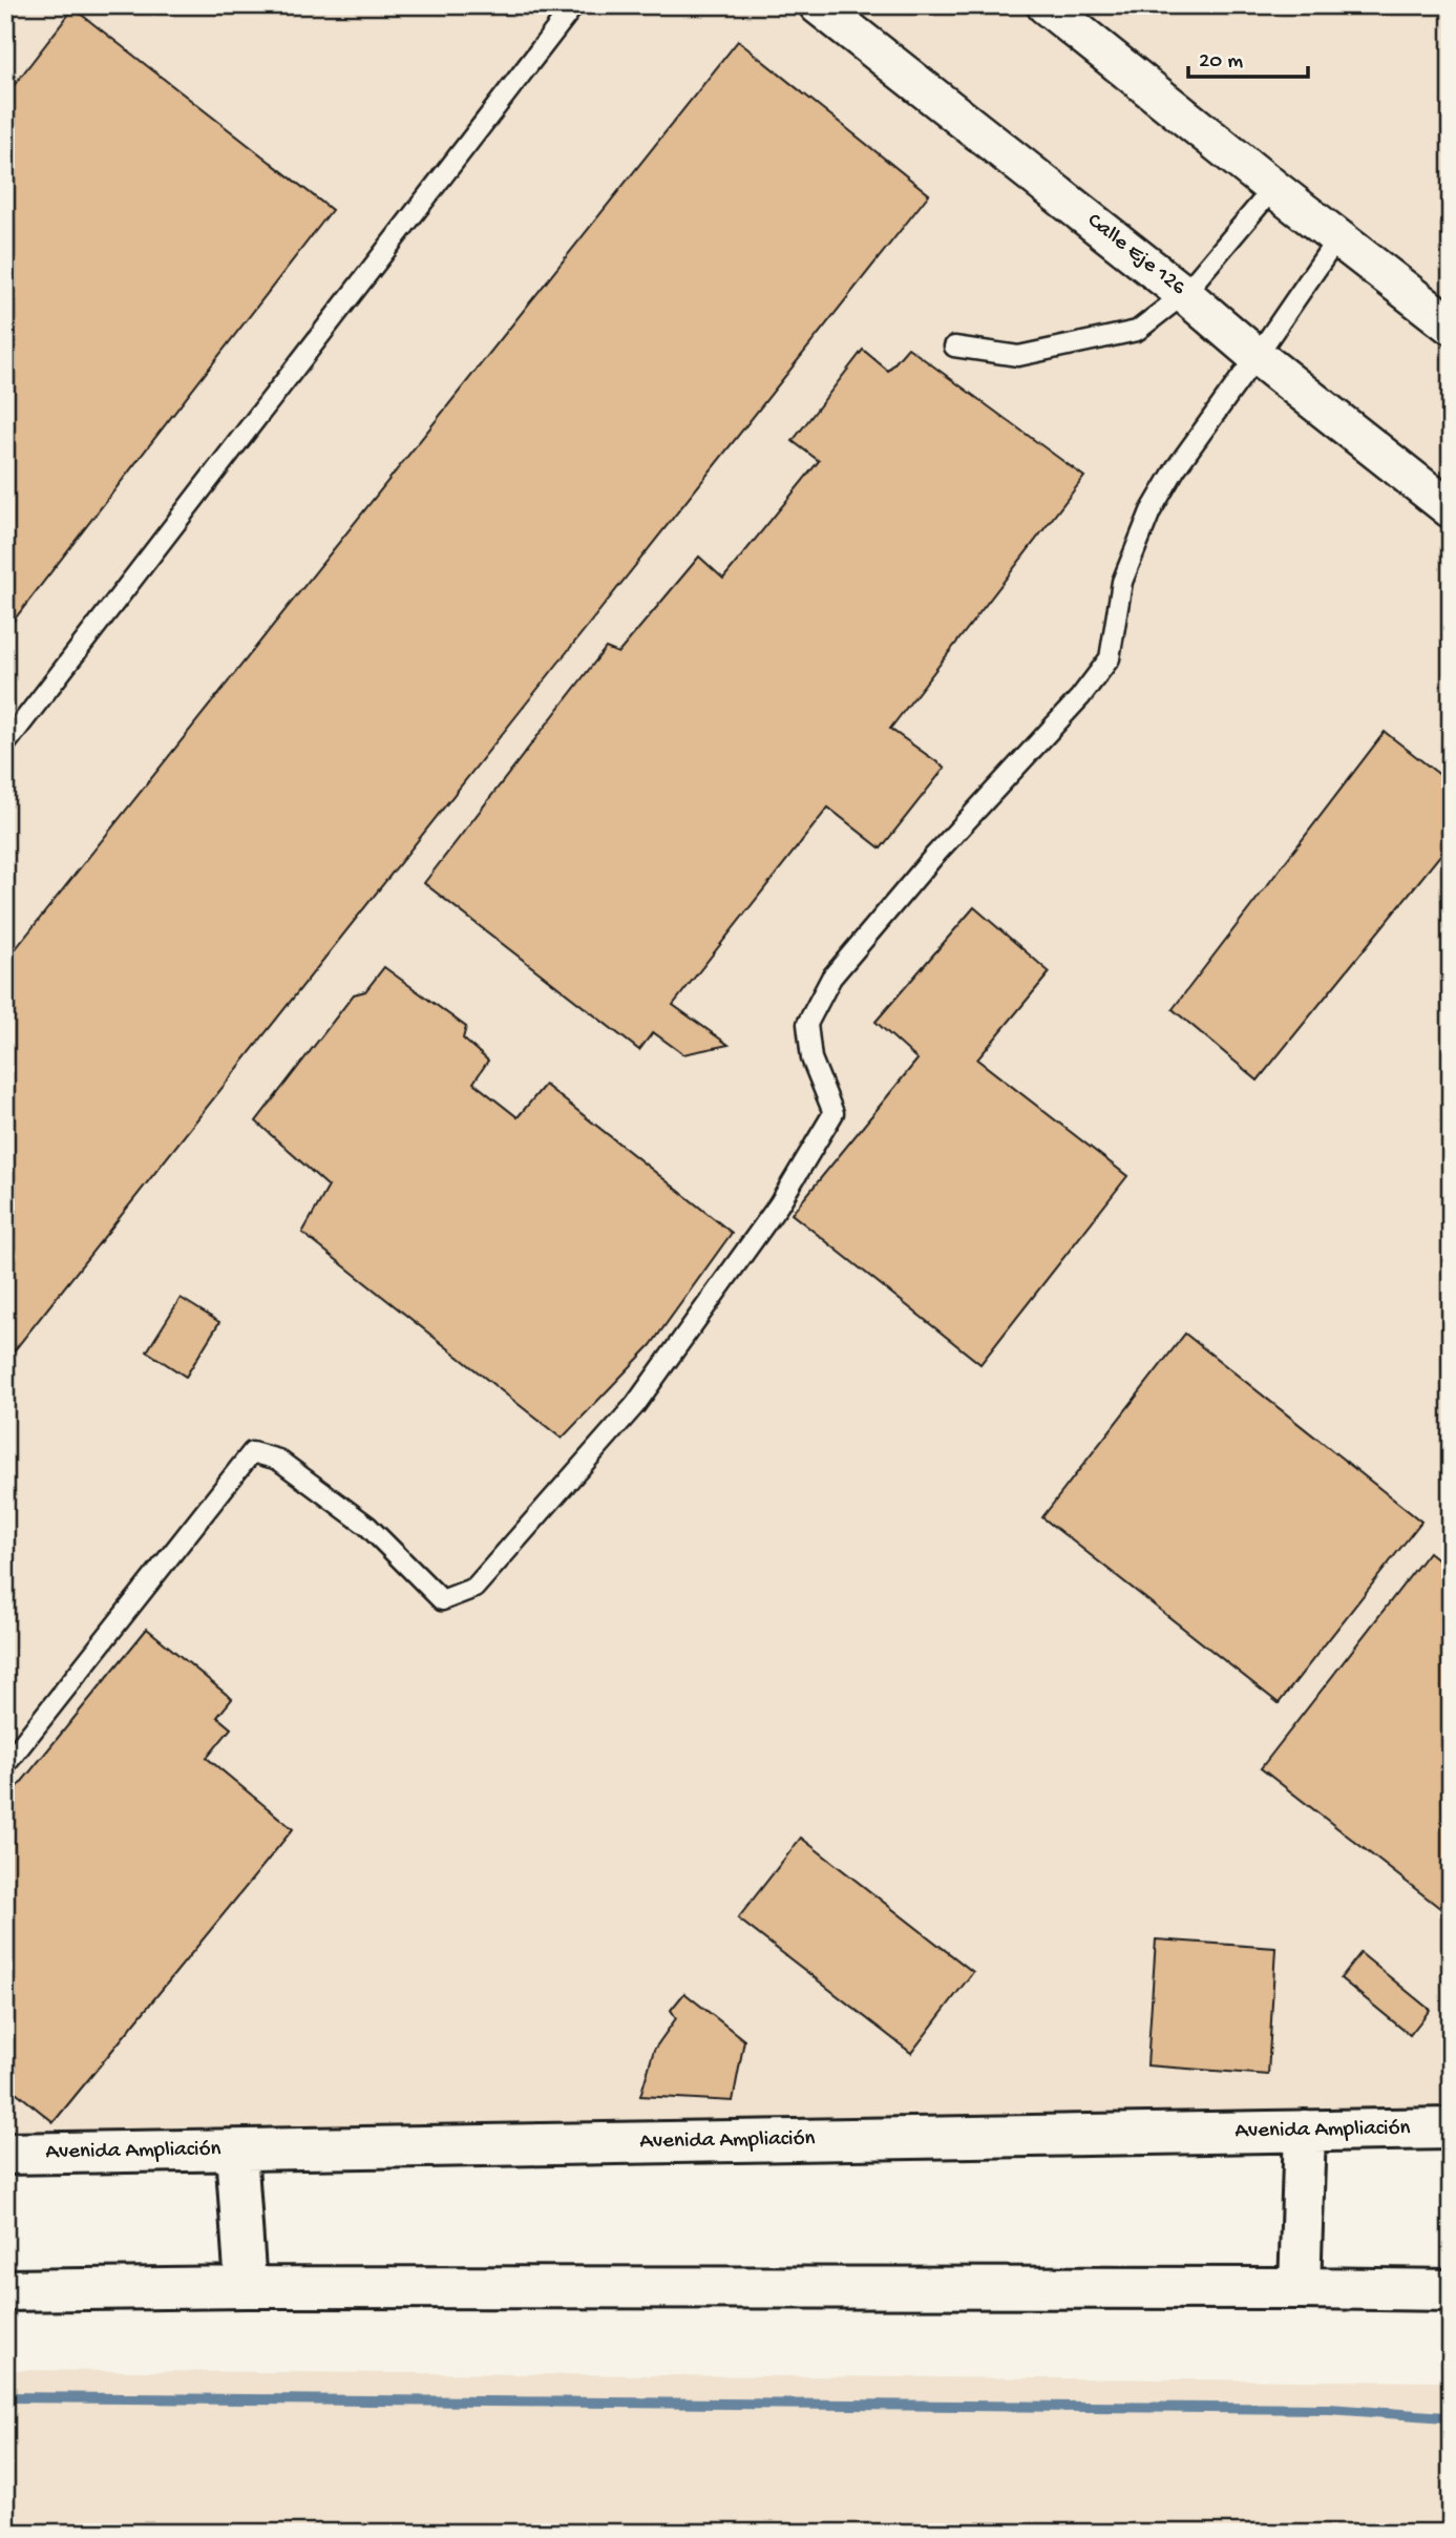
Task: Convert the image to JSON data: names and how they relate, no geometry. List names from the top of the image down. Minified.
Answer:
{"streets":{"street":["Calle Eje 126","Avenida Ampliación"]},"scale_bar":"20 m"}
